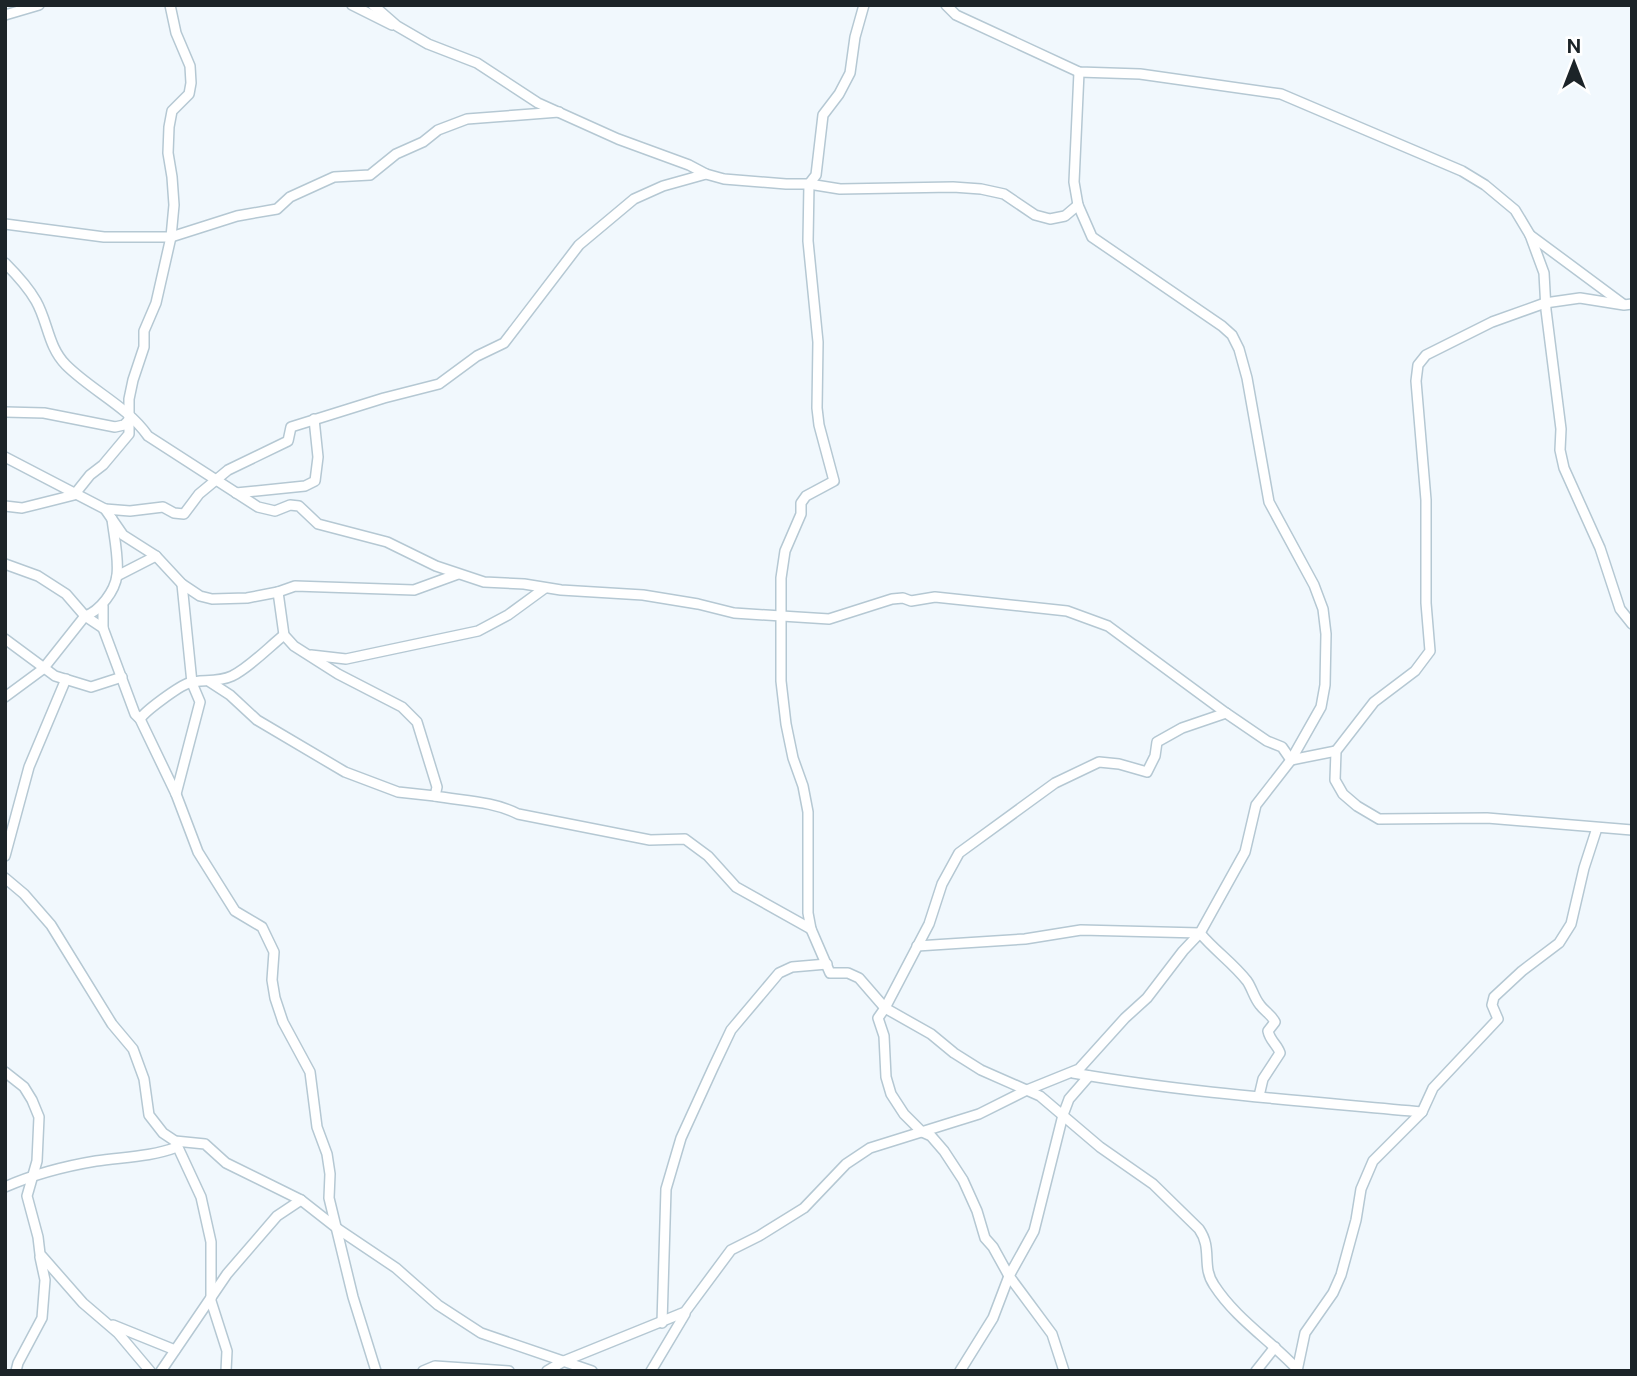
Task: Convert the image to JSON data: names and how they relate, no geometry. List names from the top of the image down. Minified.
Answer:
{"north":"top"}
